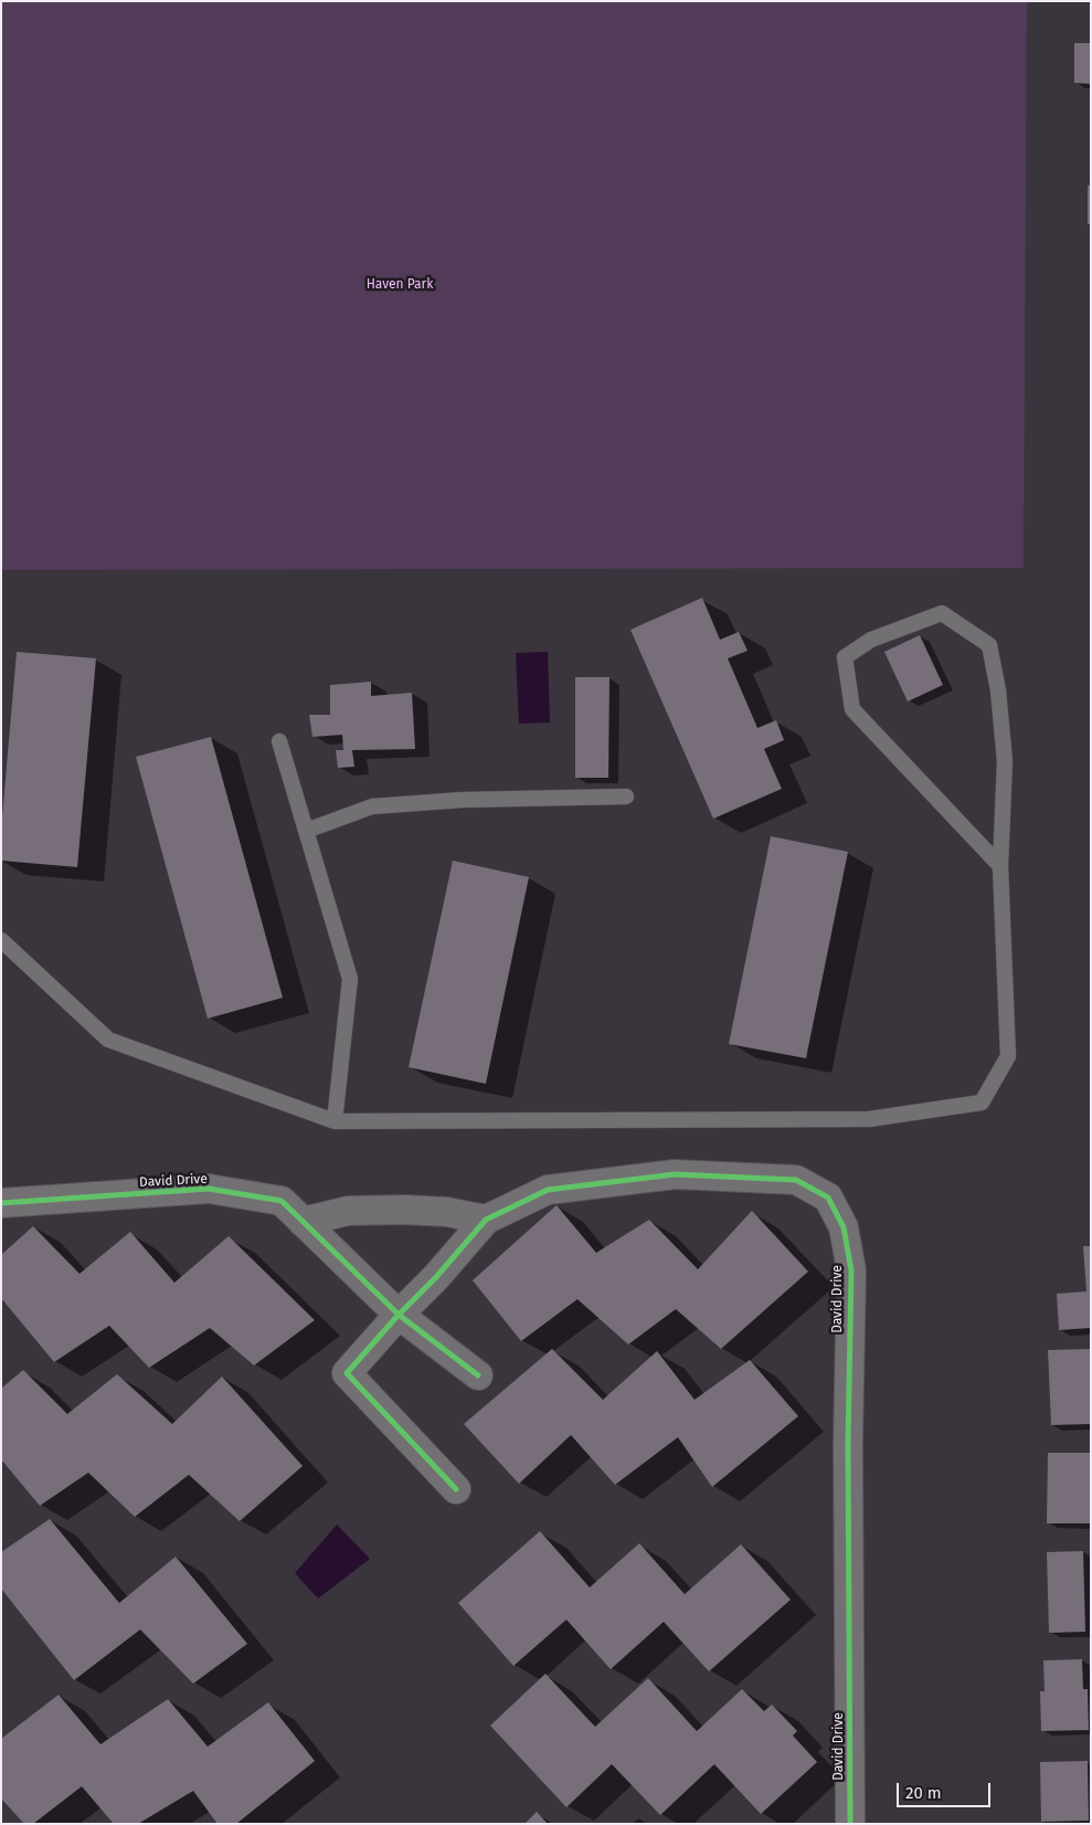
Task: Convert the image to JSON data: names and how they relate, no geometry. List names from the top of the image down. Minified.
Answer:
{"streets":{"street":["David Drive"]},"parks":["Haven Park"],"scale_bar":"20 m"}
